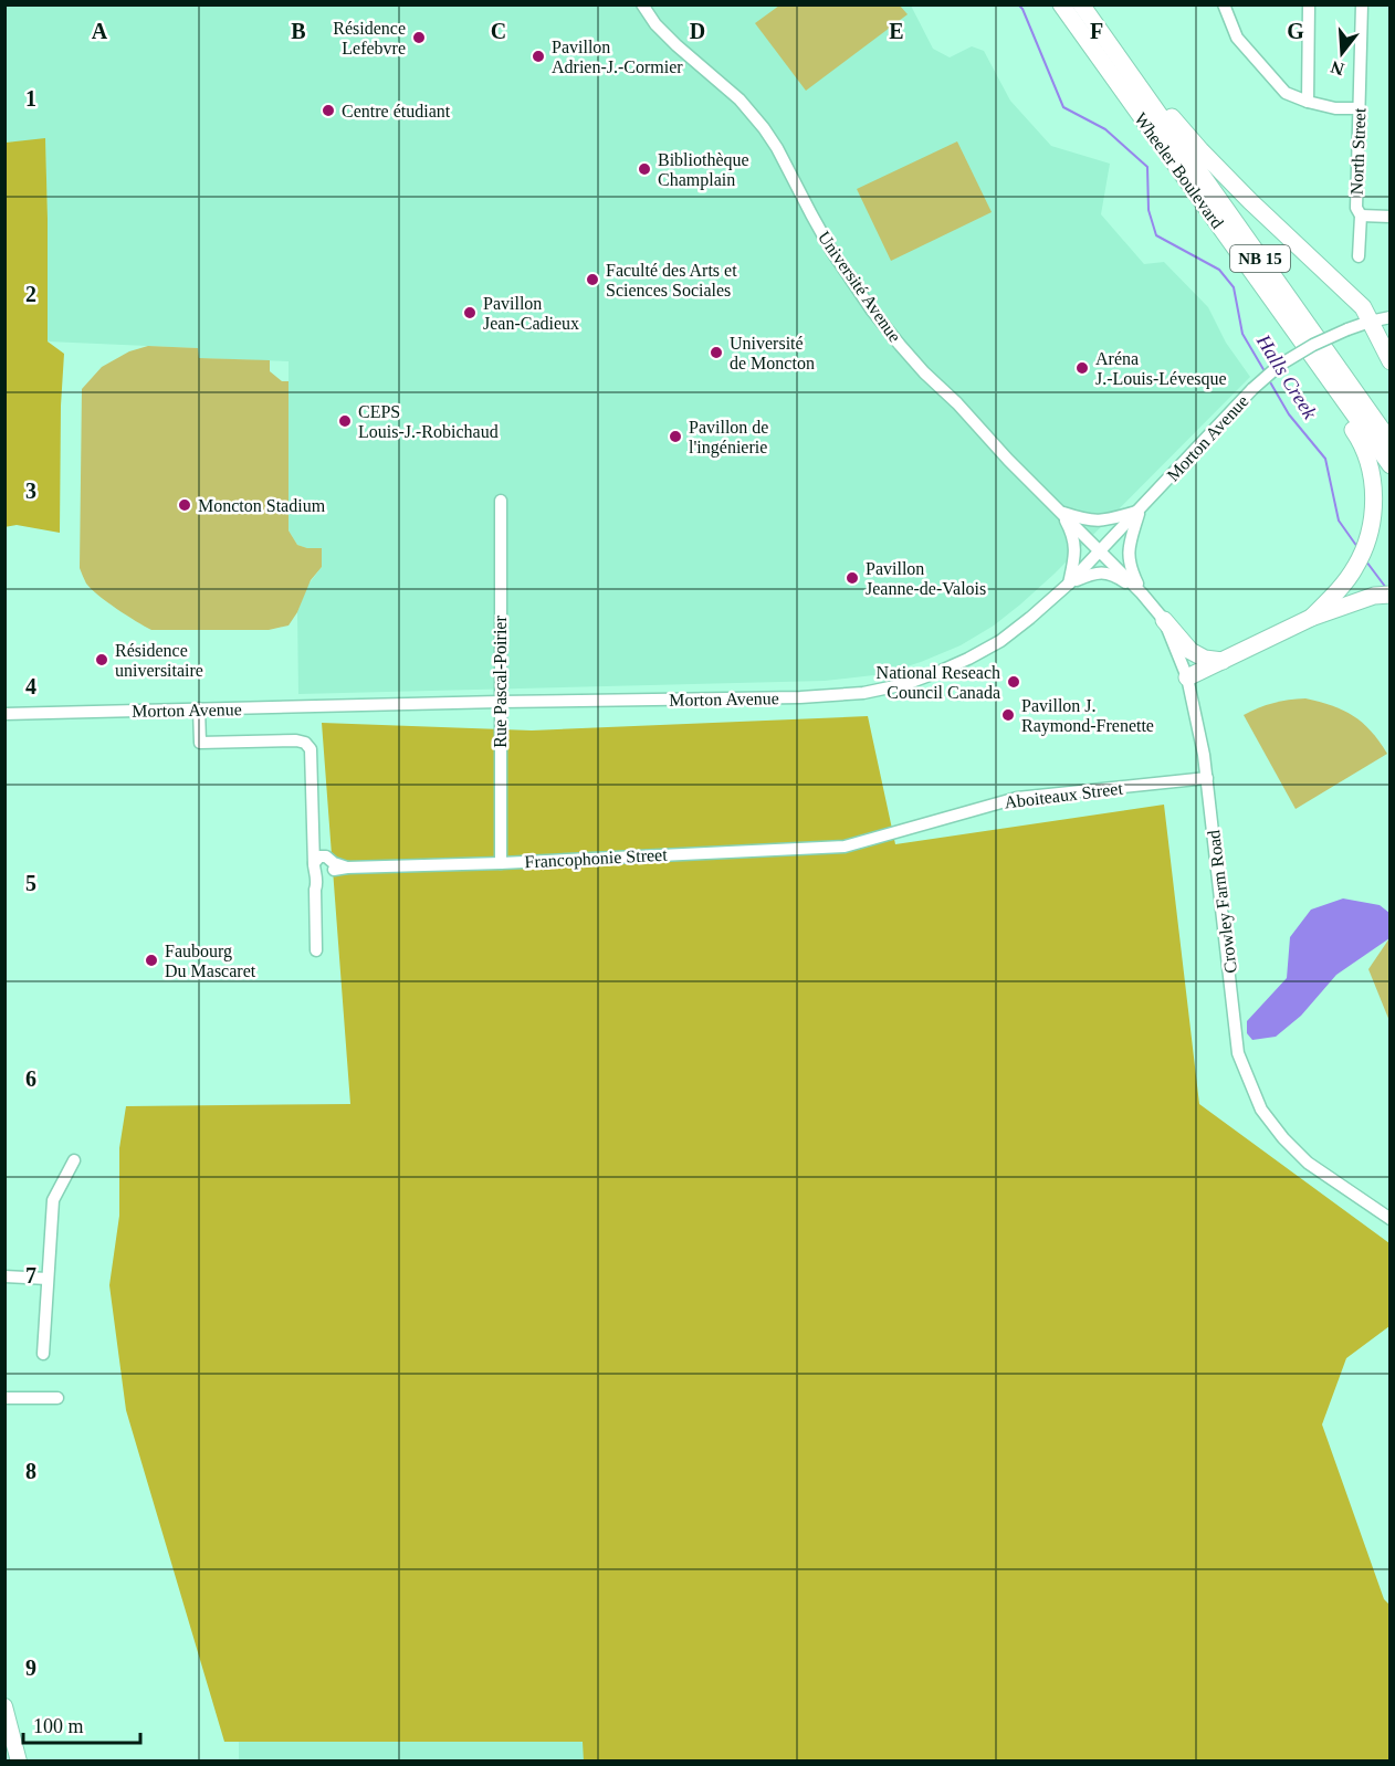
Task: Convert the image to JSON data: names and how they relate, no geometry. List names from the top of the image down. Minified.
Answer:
{"streets":{"highway":["Wheeler Boulevard","NB 15"],"street":["North Street","Université Avenue","Morton Avenue","Rue Pascal-Poirier","Aboiteaux Street","Francophonie Street","Crowley Farm Road"]},"crossings":[["Université Avenue","Morton Avenue"],["Université Avenue","Crowley Farm Road"],["Morton Avenue","Rue Pascal-Poirier"],["Morton Avenue","Crowley Farm Road"],["Rue Pascal-Poirier","Francophonie Street"],["Aboiteaux Street","Francophonie Street"],["Aboiteaux Street","Crowley Farm Road"]],"water":["Halls Creek"],"places":["Résidence Lefebvre","Pavillon Adrien-J.-Cormier","Centre étudiant","Bibliothèque Champlain","Faculté des Arts et Sciences Sociales","Pavillon Jean-Cadieux","Université de Moncton","Aréna J.-Louis-Lévesque","CEPS Louis-J.-Robichaud","Pavillon de l'ingénierie","Moncton Stadium","Pavillon Jeanne-de-Valois","Résidence universitaire","National Reseach Council Canada","Pavillon J. Raymond-Frenette","Faubourg Du Mascaret"],"scale_bar":"100 m","north":"bottom","grid":{"columns":["A","B","C","D","E","F","G"],"rows":["1","2","3","4","5","6","7","8","9"]}}
